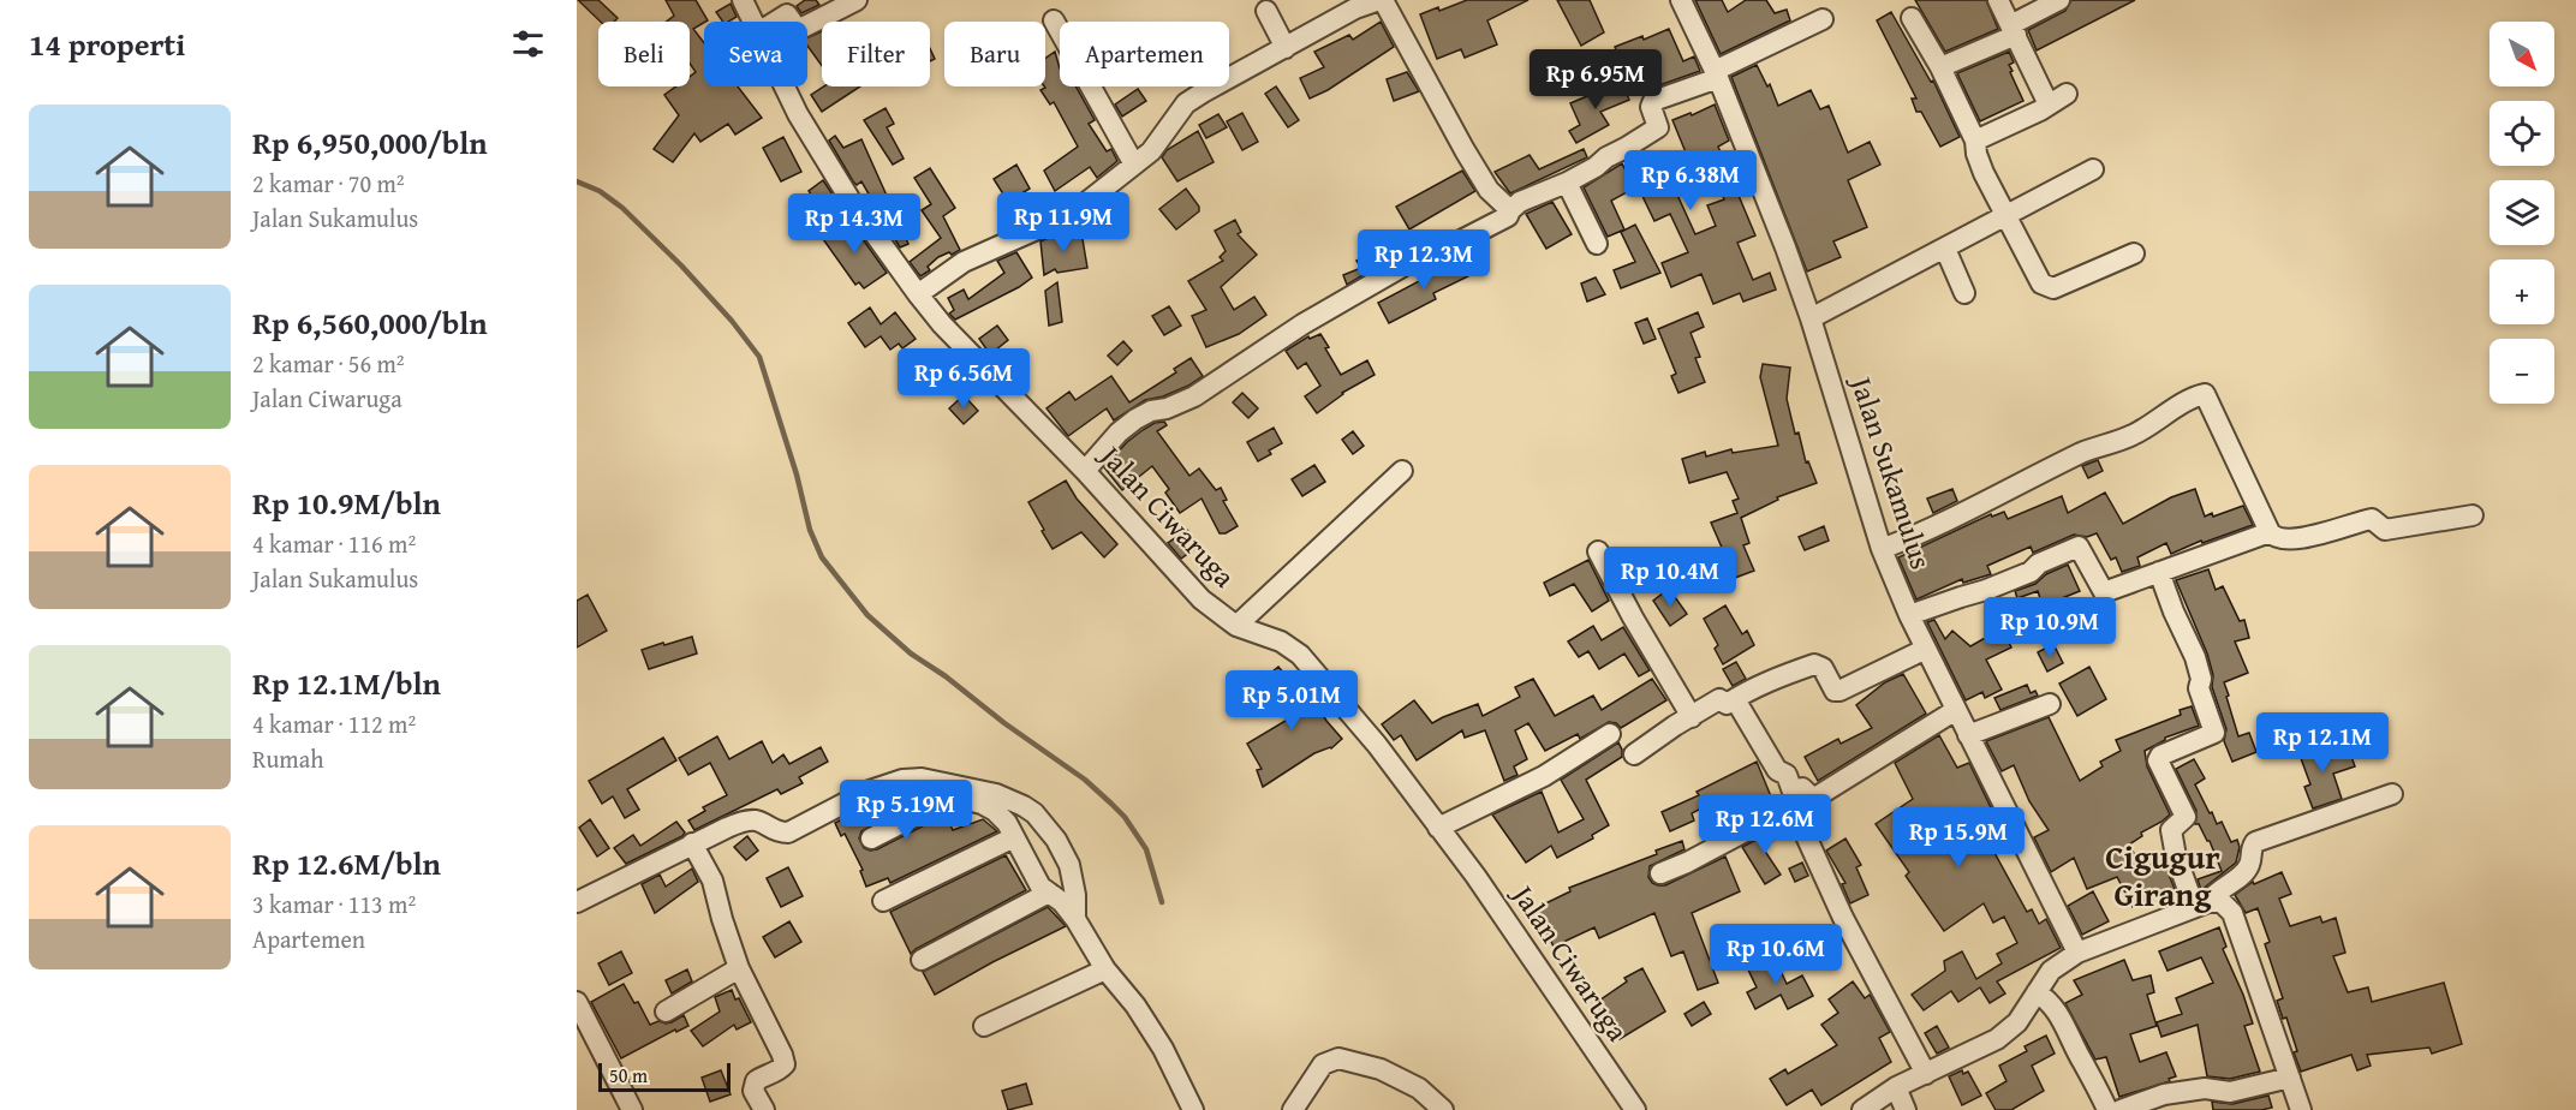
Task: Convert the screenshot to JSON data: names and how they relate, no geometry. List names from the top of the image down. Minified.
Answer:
{"streets":{"street":["Jalan Sukamulus","Jalan Ciwaruga"]},"districts":["Cigugur Girang"],"scale_bar":"50 m","north":"bottom right","page":{"heading":"14 properti","map_buttons":["+","−"],"chip":["Beli","Sewa","Filter","Baru","Apartemen"],"price":["Rp 6.95M","Rp 6.38M","Rp 11.9M","Rp 14.3M","Rp 12.3M","Rp 6.56M","Rp 10.4M","Rp 10.9M","Rp 5.01M","Rp 12.1M","Rp 5.19M","Rp 12.6M","Rp 15.9M","Rp 10.6M"],"list":[{"name":"Rp 6,950,000/bln","note":"2 kamar · 70 m² · Jalan Sukamulus"},{"name":"Rp 6,560,000/bln","note":"2 kamar · 56 m² · Jalan Ciwaruga"},{"name":"Rp 10.9M/bln","note":"4 kamar · 116 m² · Jalan Sukamulus"},{"name":"Rp 12.1M/bln","note":"4 kamar · 112 m² · Rumah"},{"name":"Rp 12.6M/bln","note":"3 kamar · 113 m² · Apartemen"}],"scale":"50 m"}}
